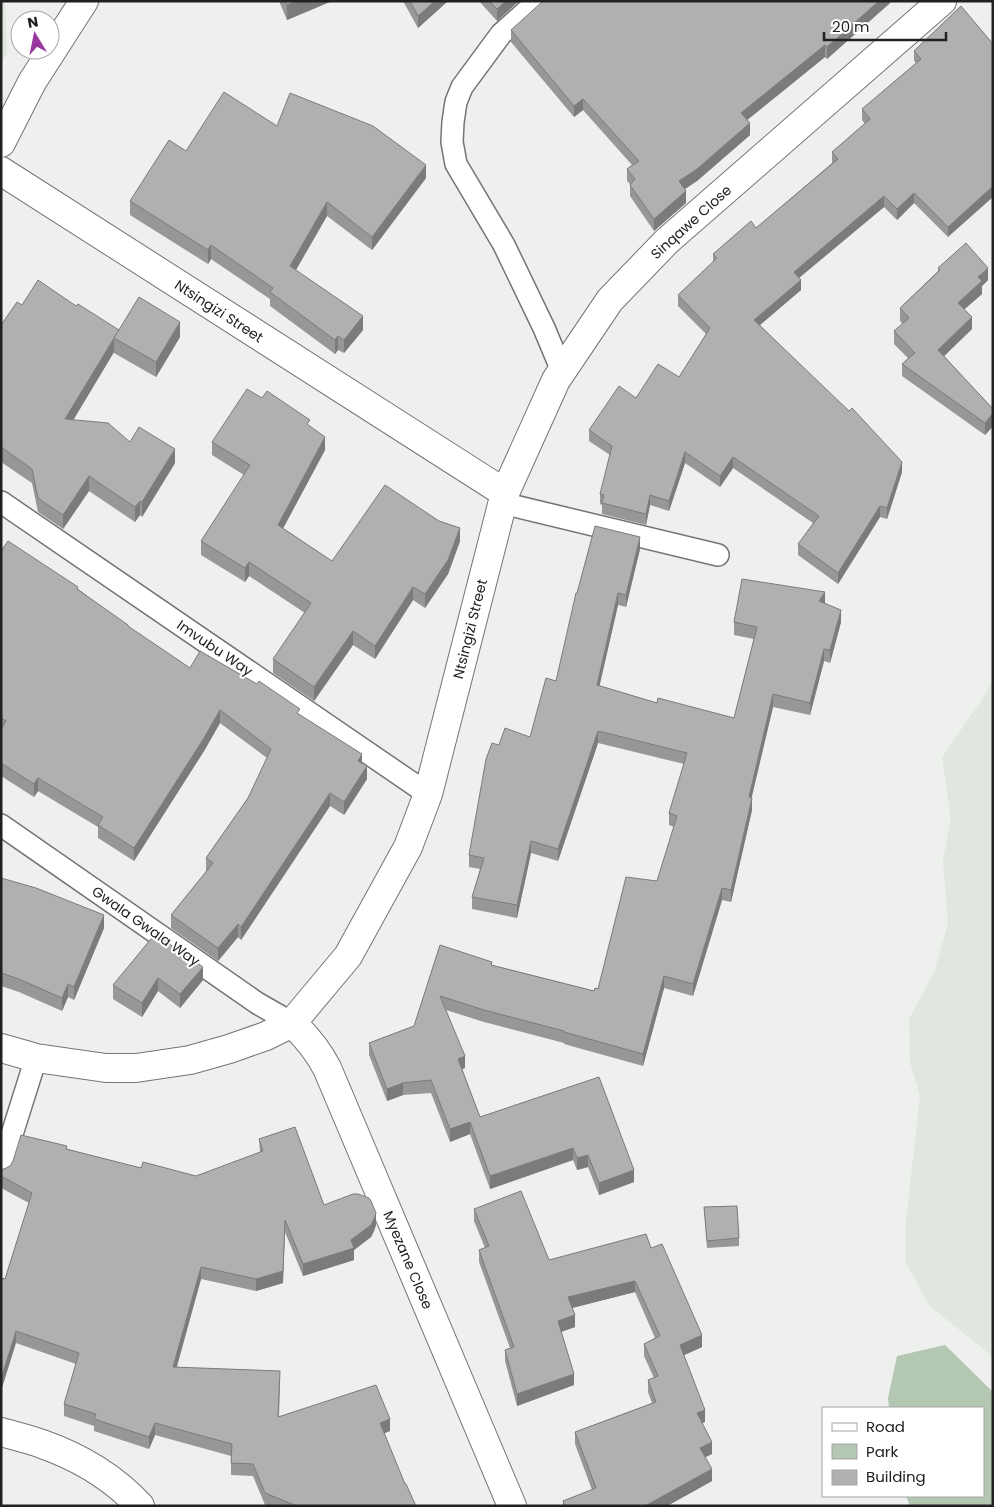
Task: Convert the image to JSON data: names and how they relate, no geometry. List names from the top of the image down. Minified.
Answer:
{"streets":{"street":["Sinqawe Close","Ntsingizi Street","Myezane Close"],"lane":["Imvubu Way","Gwala Gwala Way"]},"crossings":[["Sinqawe Close","Ntsingizi Street"],["Ntsingizi Street","Imvubu Way"],["Ntsingizi Street","Gwala Gwala Way"],["Ntsingizi Street","Myezane Close"],["Gwala Gwala Way","Myezane Close"]],"legend":["Road","Park","Building"],"scale_bar":"20 m","north":"top"}
